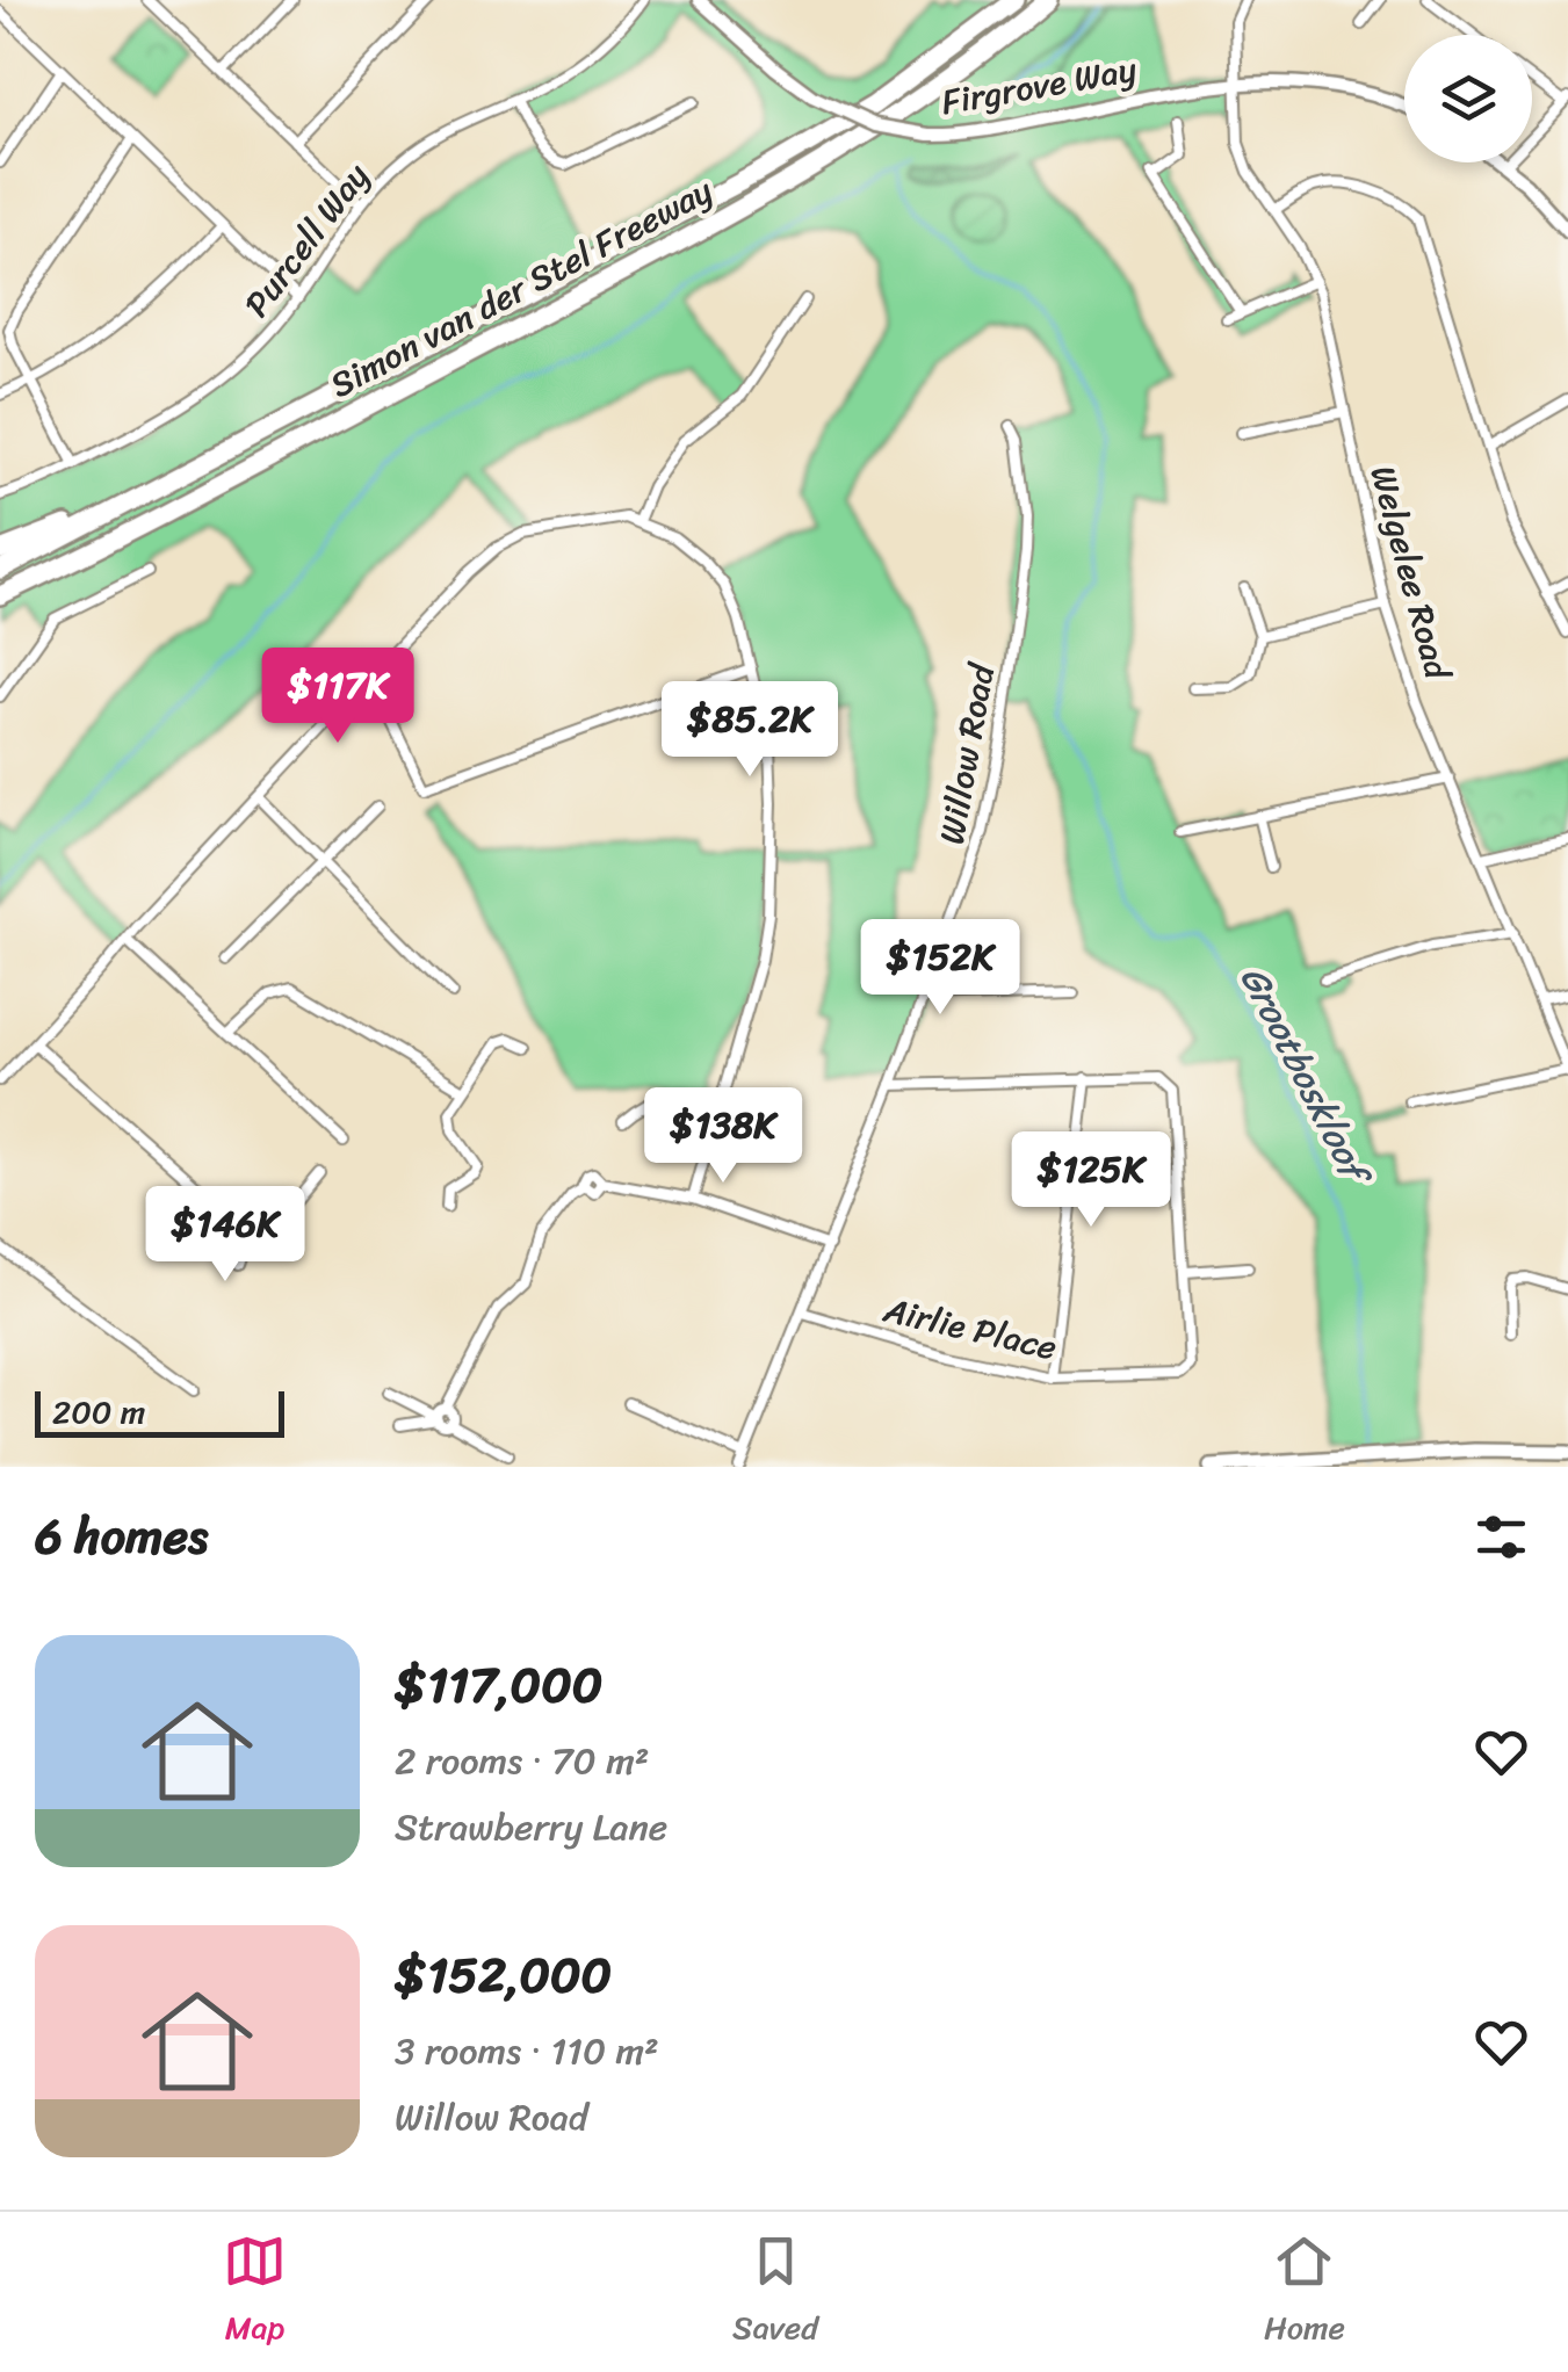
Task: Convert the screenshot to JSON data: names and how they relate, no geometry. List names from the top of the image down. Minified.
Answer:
{"streets":{"highway":["Simon van der Stel Freeway"],"street":["Firgrove Way","Purcell Way","Welgelee Road","Willow Road","Airlie Place"]},"crossings":[["Firgrove Way","Welgelee Road"],["Willow Road","Airlie Place"]],"water":["Grootboskloof"],"scale_bar":"200 m","page":{"price":["$117K","$85.2K","$152K","$138K","$125K","$146K"],"scale":"200 m","heading":"6 homes","list":[{"name":"$117,000","note":"2 rooms · 70 m² · Strawberry Lane"},{"name":"$152,000","note":"3 rooms · 110 m² · Willow Road"}],"tabs":["Map","Saved","Home"]}}
